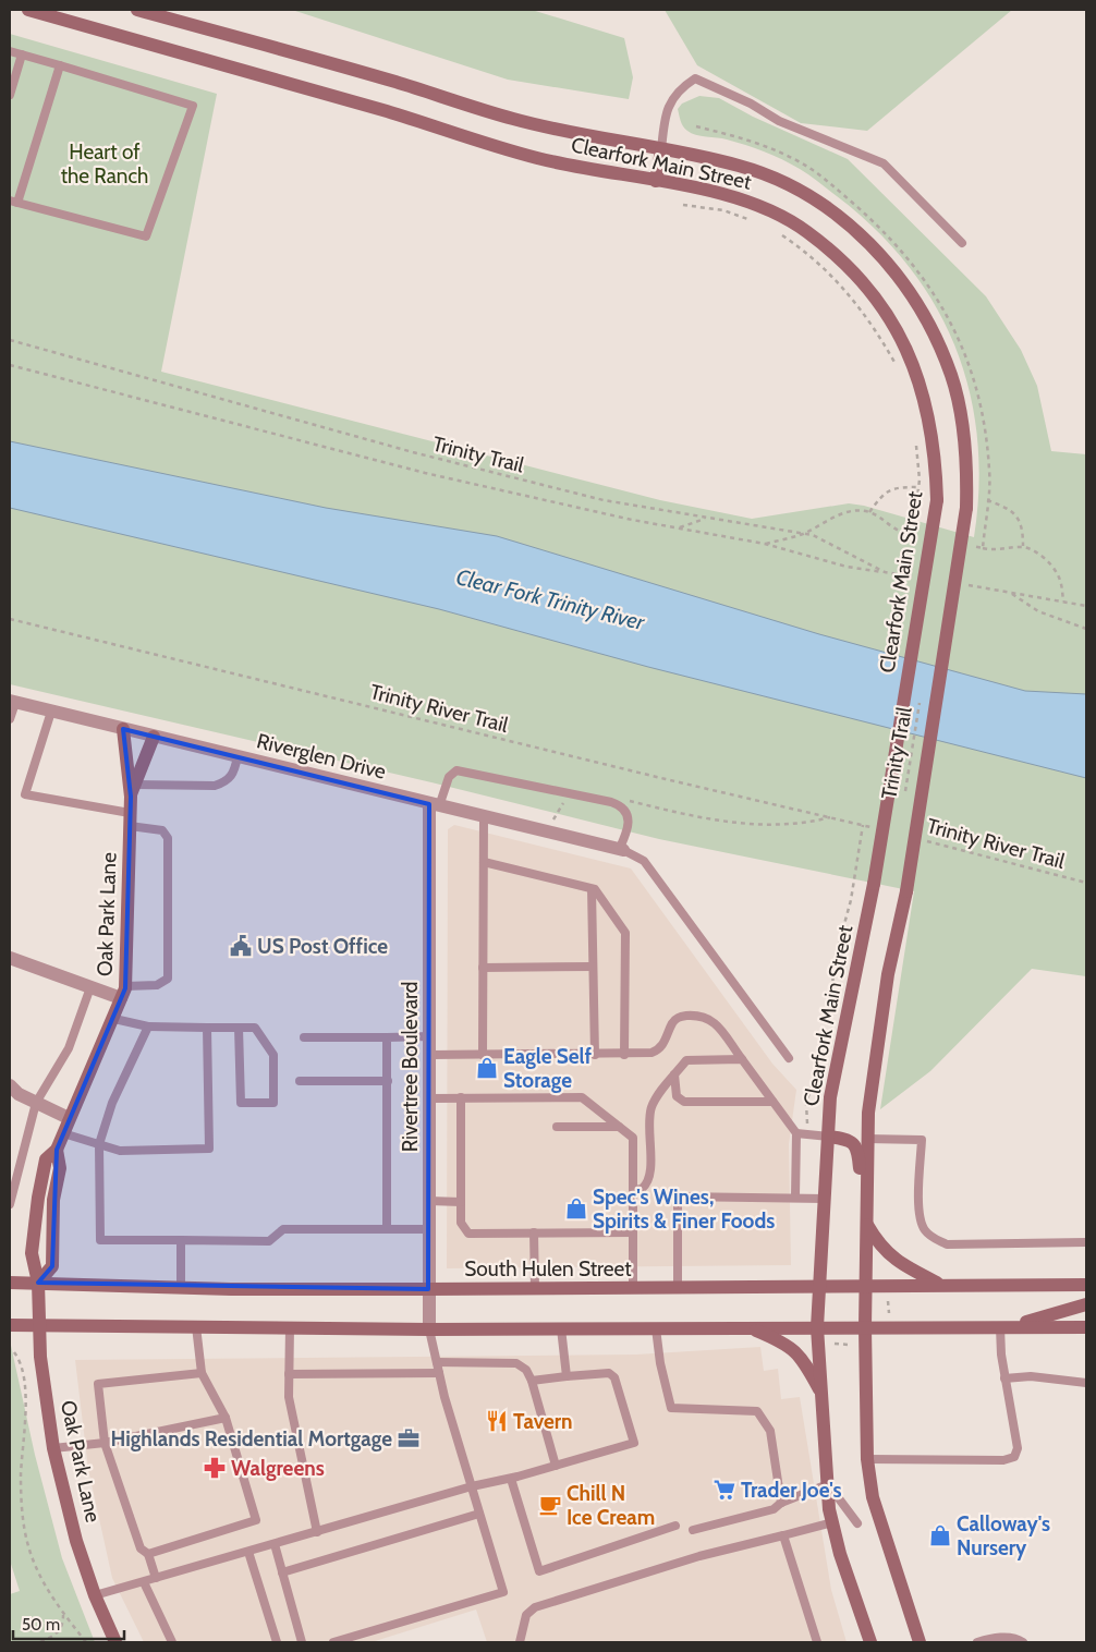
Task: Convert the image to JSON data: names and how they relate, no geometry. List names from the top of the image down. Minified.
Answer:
{"streets":{"street":["Clearfork Main Street","Riverglen Drive","Oak Park Lane","Rivertree Boulevard","South Hulen Street"],"path":["Trinity Trail","Trinity River Trail"]},"crossings":[["Clearfork Main Street","South Hulen Street"],["Riverglen Drive","Oak Park Lane"],["Riverglen Drive","Rivertree Boulevard"],["Oak Park Lane","South Hulen Street"],["Rivertree Boulevard","South Hulen Street"]],"water":["Clear Fork Trinity River"],"parks":["Heart of the Ranch"],"places":{"public building":["US Post Office"],"shop":["Eagle Self Storage","Spec's Wines, Spirits & Finer Foods","Calloway's Nursery"],"restaurant":["Tavern"],"office":["Highlands Residential Mortgage"],"pharmacy":["Walgreens"],"supermarket":["Trader Joe's"],"cafe":["Chill N Ice Cream"]},"scale_bar":"50 m"}
